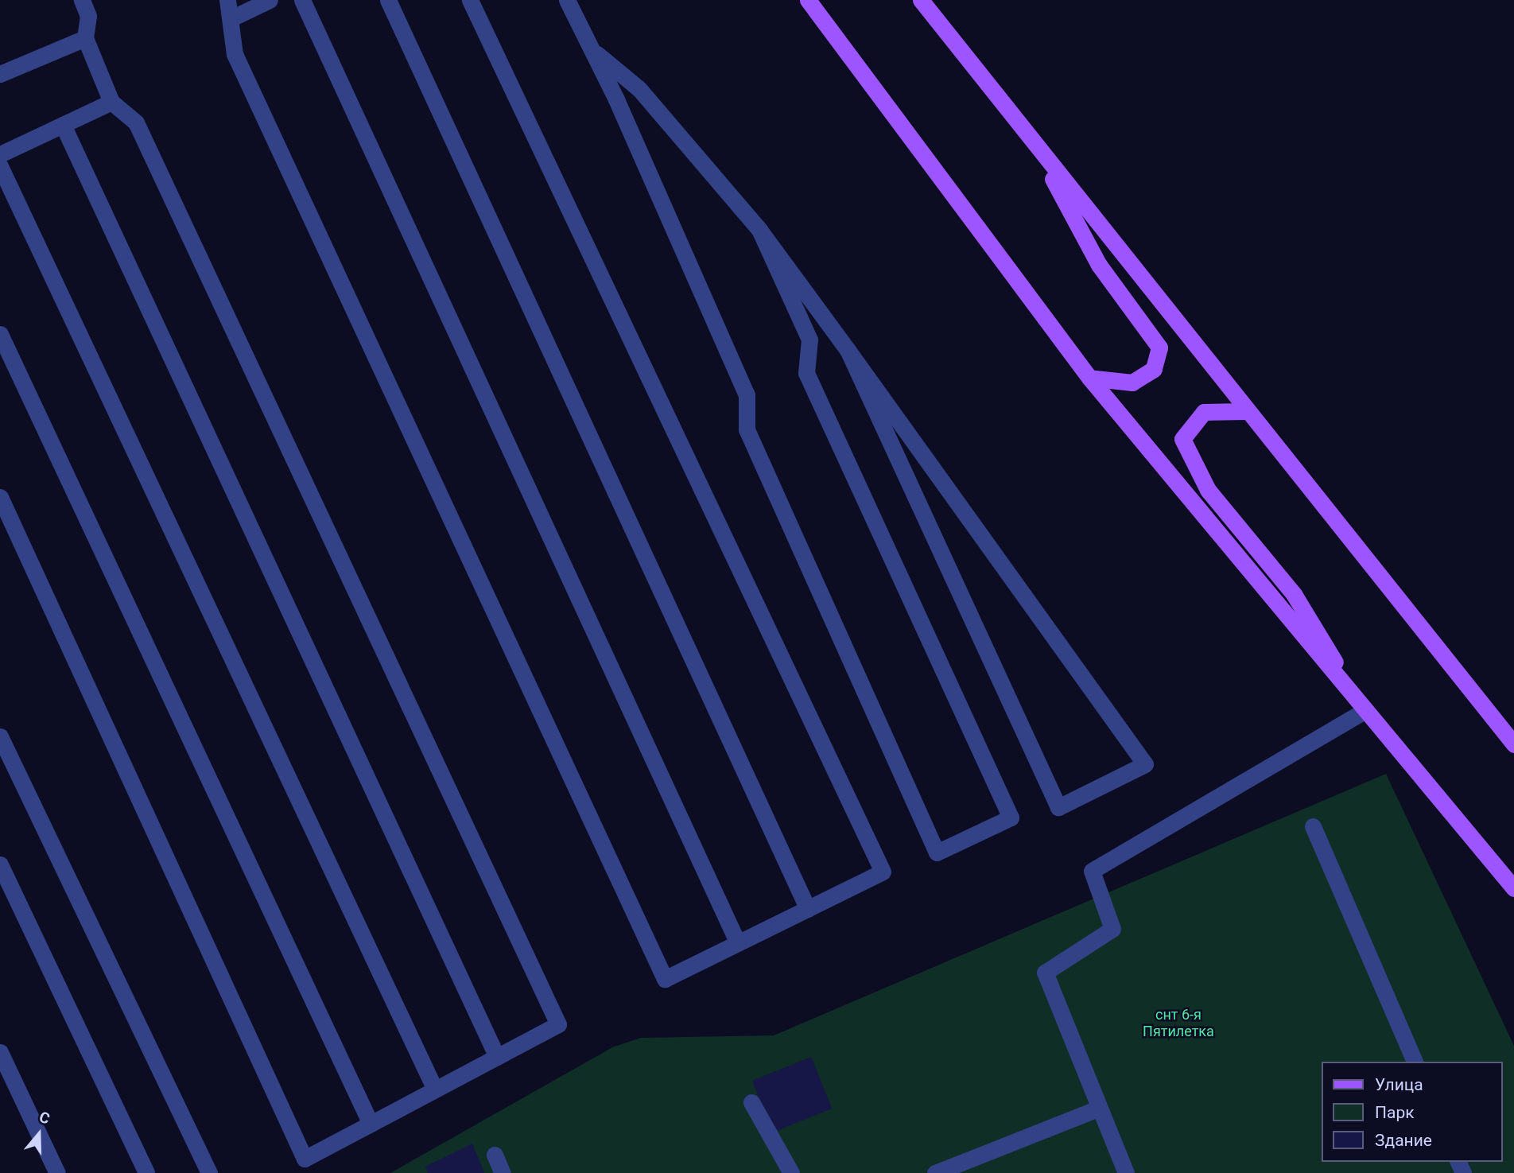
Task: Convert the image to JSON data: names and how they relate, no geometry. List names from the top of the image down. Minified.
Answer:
{"parks":["снт 6-я Пятилетка"],"legend":["Улица","Парк","Здание"],"north":"top"}
